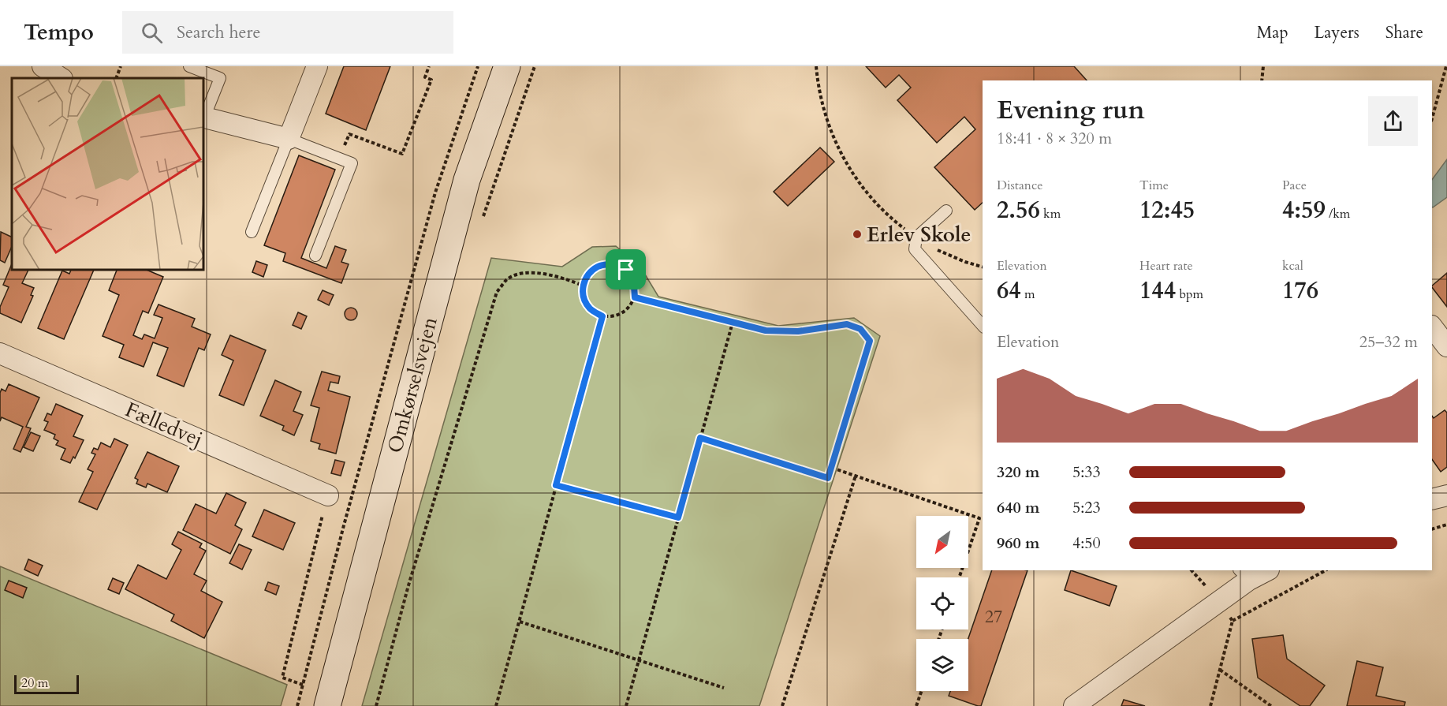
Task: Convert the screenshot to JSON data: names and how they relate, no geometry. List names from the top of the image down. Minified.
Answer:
{"streets":{"main road":["Omkørselsvejen"],"street":["Fælledvej"]},"places":["Erlev Skole"],"house_numbers":["27"],"scale_bar":"20 m","north":"bottom left","page":{"header":"Tempo","search":"Search here","nav":["Map","Layers","Share"],"heading":["Evening run","18:41 · 8 × 320 m"],"stats":[["Distance","2.56 km"],["Time","12:45"],["Pace","4:59 /km"],["Elevation","64 m"],["Heart rate","144 bpm"],["kcal","176"]],"chart":["Elevation","25–32 m"],"list":[{"name":"320 m","note":"5:33"},{"name":"640 m","note":"5:23"},{"name":"960 m","note":"4:50"}],"scale":"20 m"}}
